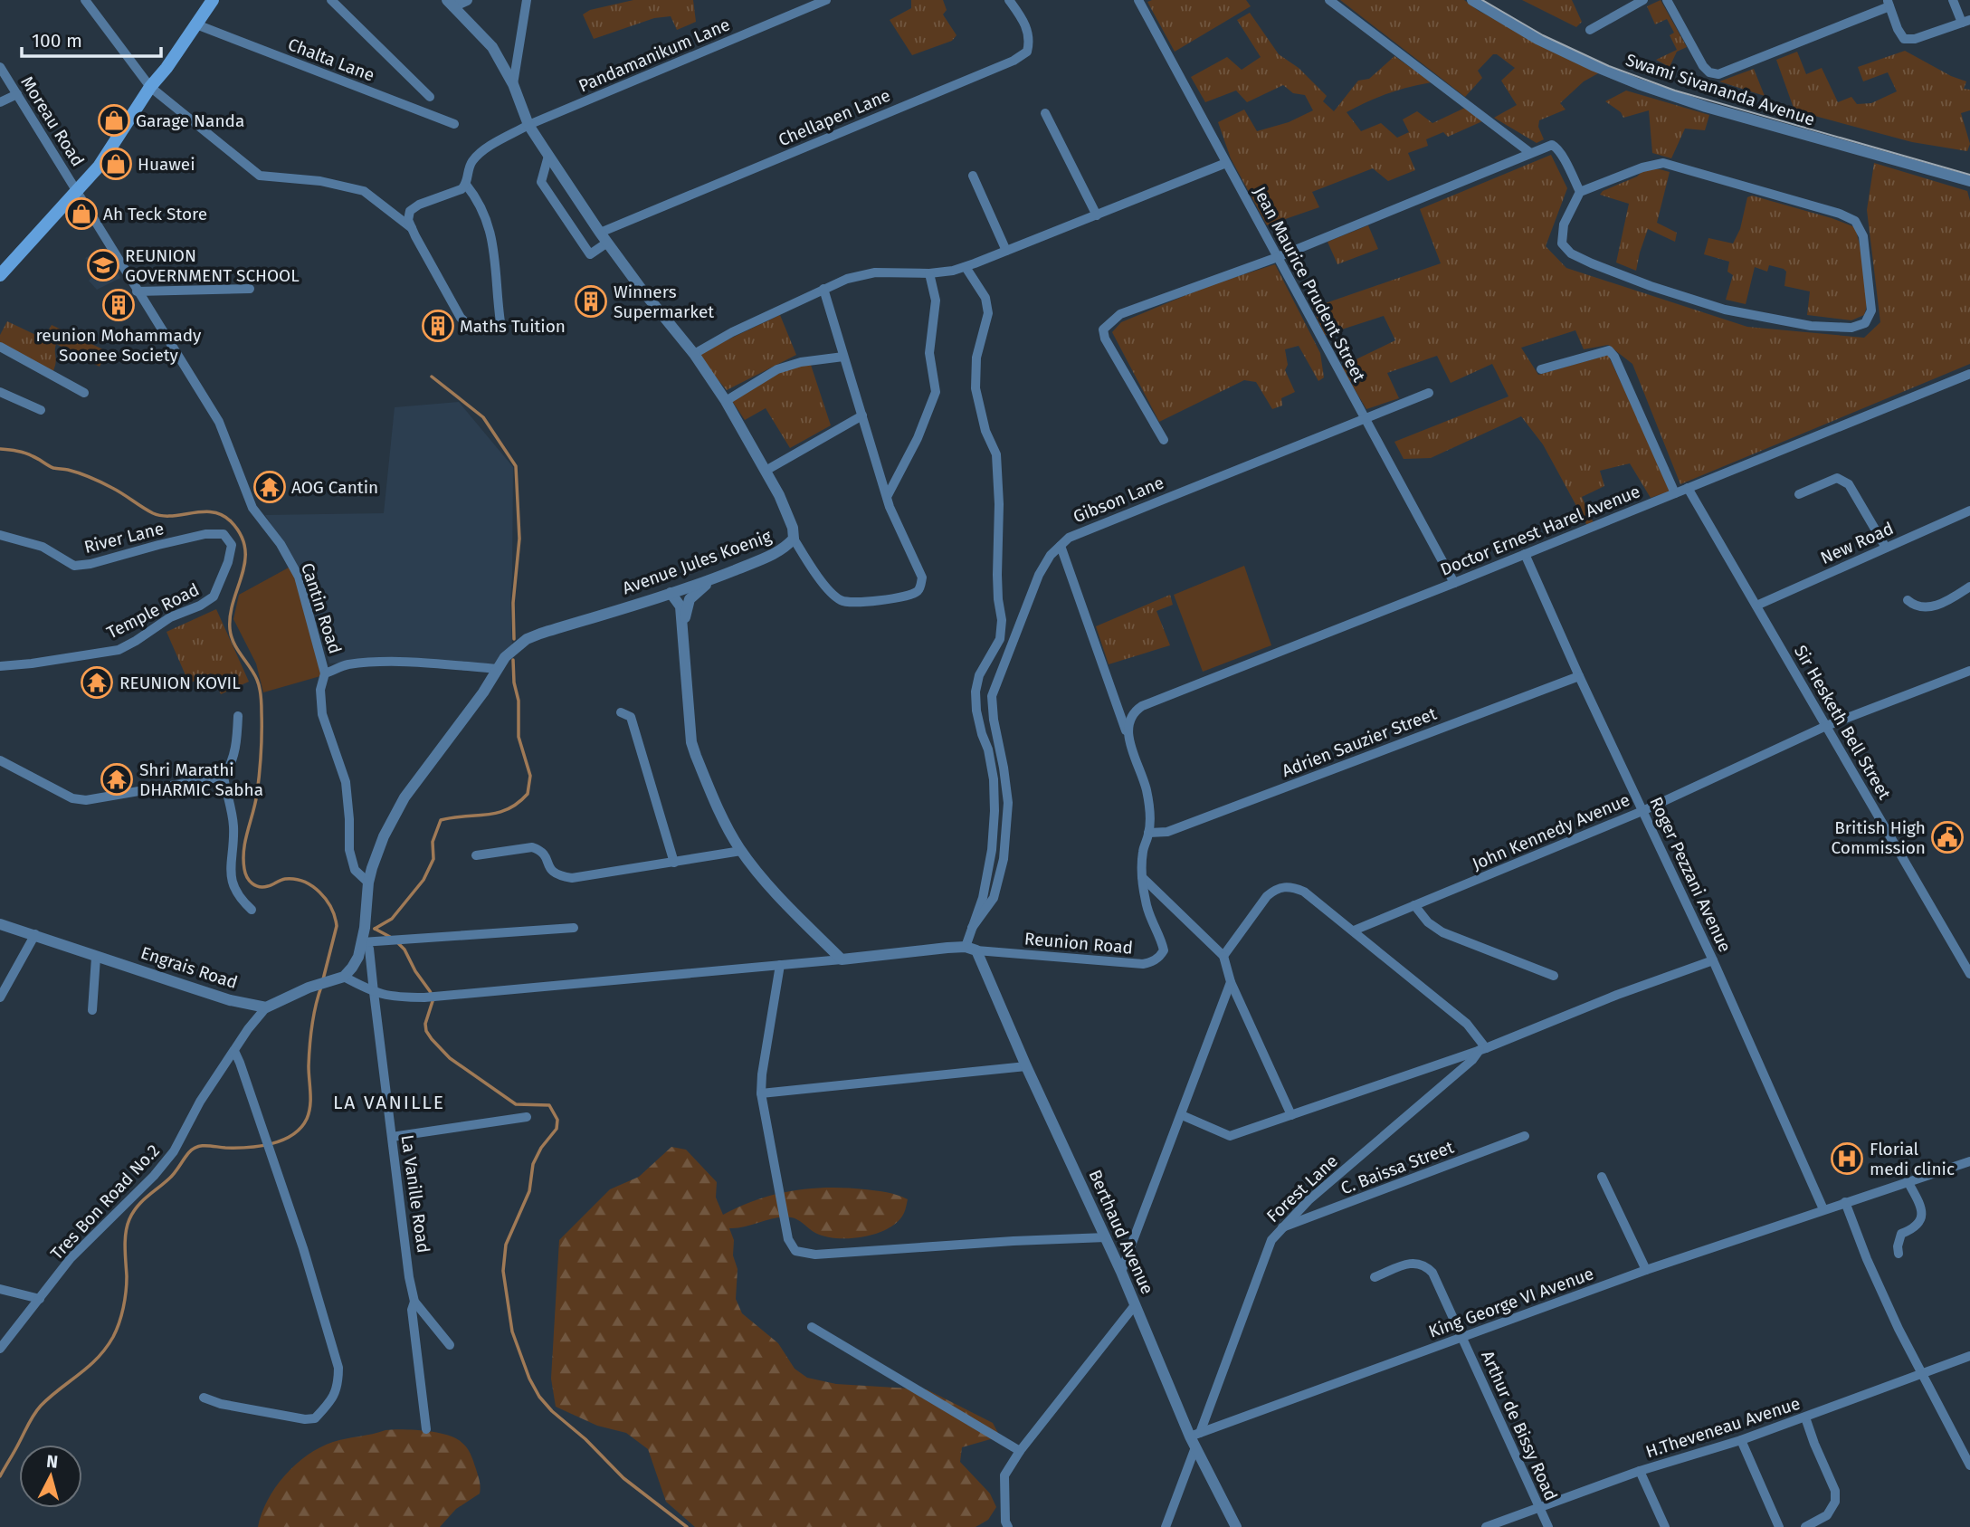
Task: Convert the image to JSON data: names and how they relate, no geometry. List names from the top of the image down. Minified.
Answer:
{"streets":{"street":["Pandamanikum Lane","Chalta Lane","Swami Sivananda Avenue","Chellapen Lane","Moreau Road","Jean Maurice Prudent Street","Gibson Lane","Doctor Ernest Harel Avenue","River Lane","New Road","Avenue Jules Koenig","Cantin Road","Temple Road","Sir Hesketh Bell Street","Adrien Sauzier Street","John Kennedy Avenue","Roger Pezzani Avenue","Reunion Road","Engrais Road","C. Baissa Street","Forest Lane","La Vanille Road","Tres Bon Road No.2","Berthaud Avenue","King George VI Avenue","Arthur de Bissy Road","H.Theveneau Avenue"]},"crossings":[["Pandamanikum Lane","Avenue Jules Koenig"],["Chellapen Lane","Avenue Jules Koenig"],["Moreau Road","Cantin Road"],["Jean Maurice Prudent Street","Gibson Lane"],["Jean Maurice Prudent Street","Doctor Ernest Harel Avenue"],["Gibson Lane","Reunion Road"],["Doctor Ernest Harel Avenue","Sir Hesketh Bell Street"],["Doctor Ernest Harel Avenue","Roger Pezzani Avenue"],["Doctor Ernest Harel Avenue","Reunion Road"],["River Lane","Temple Road"],["New Road","Sir Hesketh Bell Street"],["Avenue Jules Koenig","La Vanille Road"],["Sir Hesketh Bell Street","John Kennedy Avenue"],["Adrien Sauzier Street","Roger Pezzani Avenue"],["Adrien Sauzier Street","Reunion Road"],["John Kennedy Avenue","Roger Pezzani Avenue"],["Roger Pezzani Avenue","King George VI Avenue"],["Reunion Road","Berthaud Avenue"],["Engrais Road","Tres Bon Road No.2"],["C. Baissa Street","Forest Lane"],["Forest Lane","Berthaud Avenue"],["Forest Lane","King George VI Avenue"],["Berthaud Avenue","King George VI Avenue"],["King George VI Avenue","Arthur de Bissy Road"],["Arthur de Bissy Road","H.Theveneau Avenue"]],"districts":["LA VANILLE"],"places":{"shop":["Garage Nanda","Huawei","Ah Teck Store"],"school or university":["REUNION GOVERNMENT SCHOOL"],"building":["Winners Supermarket","reunion Mohammady Soonee Society","Maths Tuition"],"temple":["AOG Cantin","REUNION KOVIL","Shri Marathi DHARMIC Sabha"],"public building":["British High Commission"],"hospital":["Florial medi clinic"]},"scale_bar":"100 m","north":"top"}
